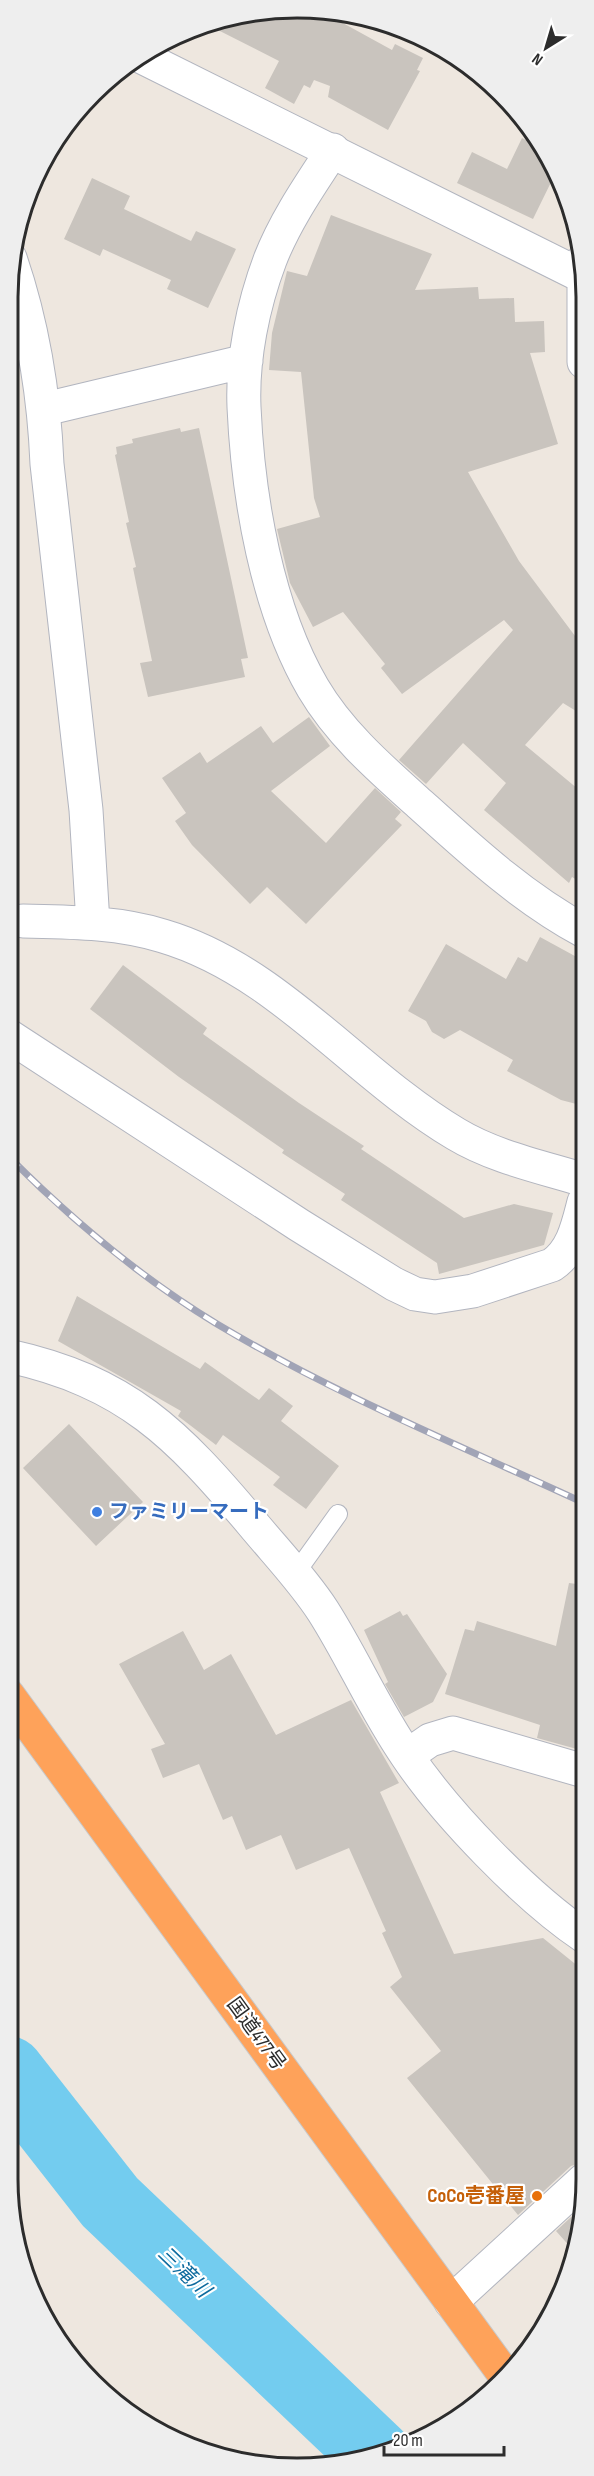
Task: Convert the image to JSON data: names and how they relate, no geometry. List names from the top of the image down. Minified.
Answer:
{"streets":{"highway":["国道477号"]},"water":["三滝川"],"places":["ファミリーマート","CoCo壱番屋"],"scale_bar":"20 m","north":"bottom left"}
